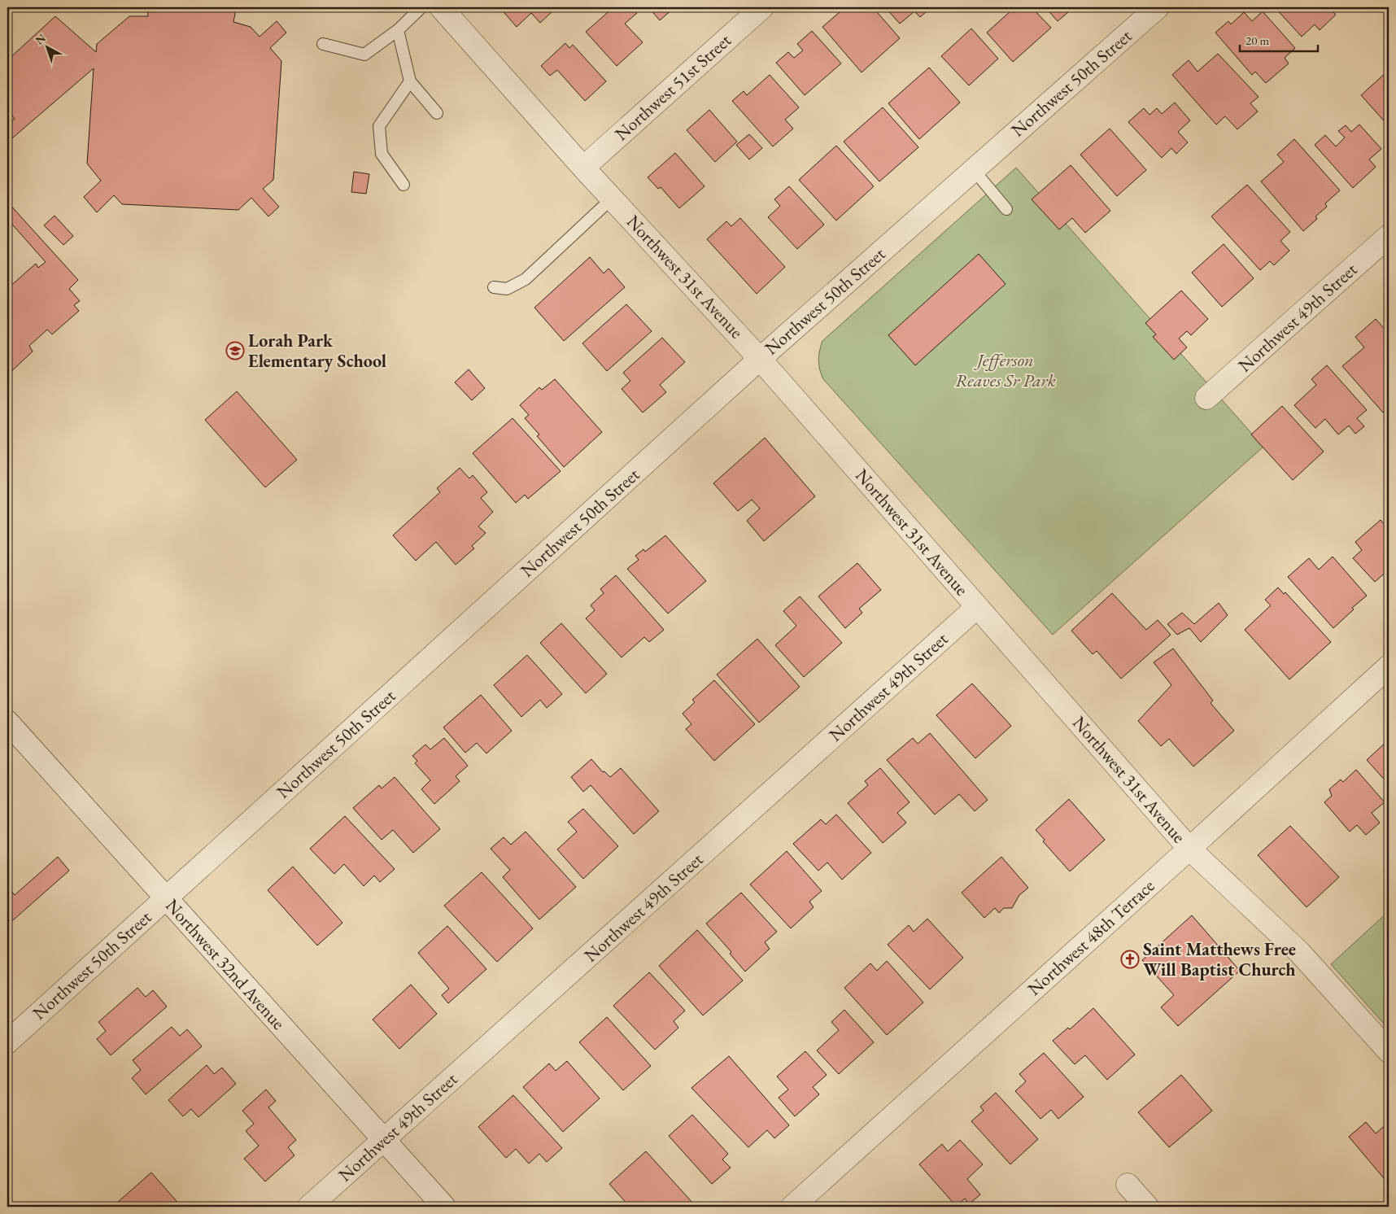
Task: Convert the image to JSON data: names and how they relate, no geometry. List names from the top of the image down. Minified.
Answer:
{"streets":{"street":["Northwest 50th Street","Northwest 51st Street","Northwest 31st Avenue","Northwest 49th Street","Northwest 48th Terrace","Northwest 32nd Avenue"]},"crossings":[["Northwest 50th Street","Northwest 31st Avenue"],["Northwest 50th Street","Northwest 32nd Avenue"],["Northwest 51st Street","Northwest 31st Avenue"],["Northwest 31st Avenue","Northwest 49th Street"],["Northwest 31st Avenue","Northwest 48th Terrace"],["Northwest 49th Street","Northwest 32nd Avenue"]],"parks":["Jefferson Reaves Sr Park"],"places":{"school or university":["Lorah Park Elementary School"],"church":["Saint Matthews Free Will Baptist Church"]},"scale_bar":"20 m","north":"top left"}
